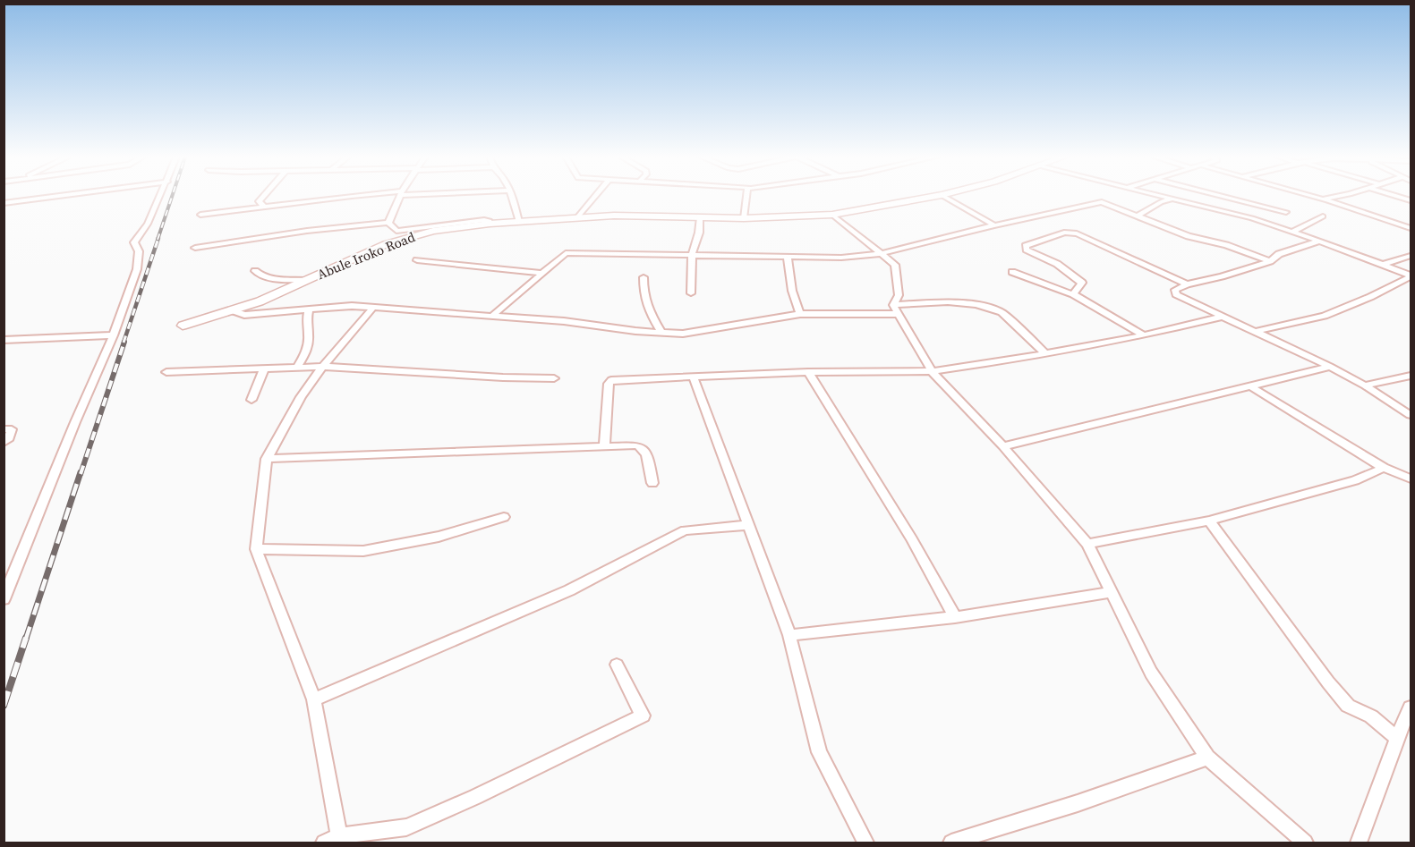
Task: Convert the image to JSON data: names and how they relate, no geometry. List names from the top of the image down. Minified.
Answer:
{"streets":{"street":["Abule Iroko Road"]}}
